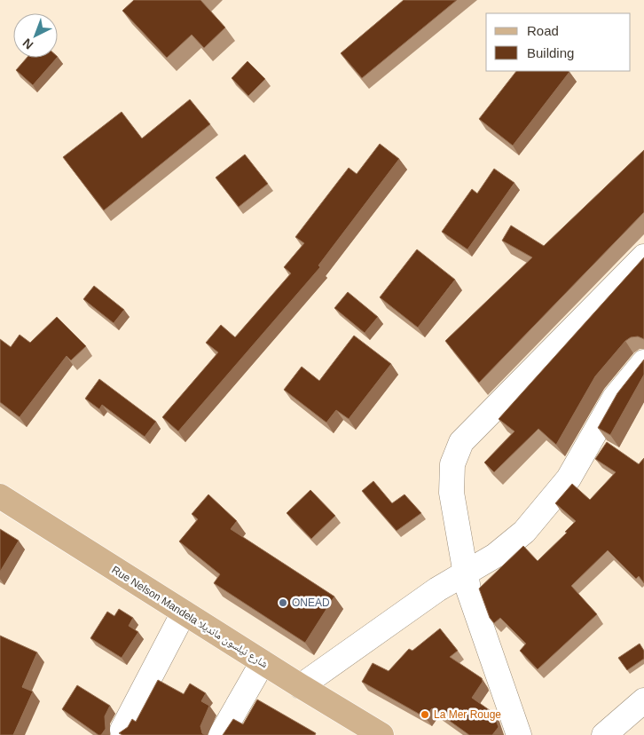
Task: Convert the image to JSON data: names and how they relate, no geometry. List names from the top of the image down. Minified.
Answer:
{"streets":{"main road":["Rue Nelson Mandela شارع نيلسون مانديلا"]},"places":["ONEAD","La Mer Rouge"],"legend":["Road","Building"],"north":"bottom left"}
